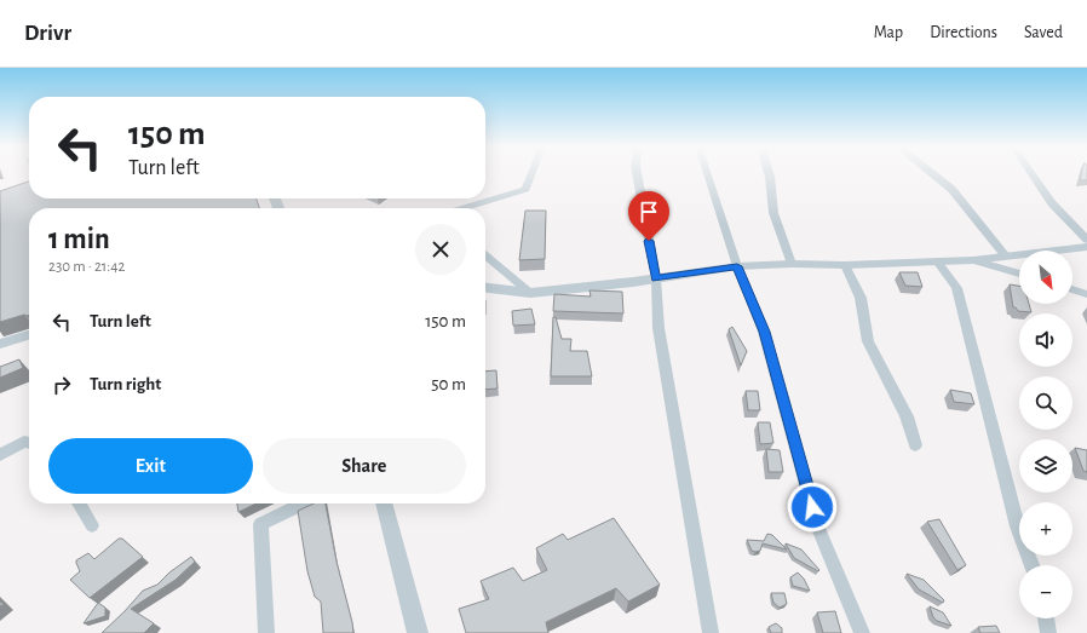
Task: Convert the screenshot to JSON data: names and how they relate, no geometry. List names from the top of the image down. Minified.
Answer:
{"north":"bottom right","page":{"header":"Drivr","nav":["Map","Directions","Saved"],"turn":["150 m","Turn left"],"heading":["1 min","230 m · 21:42"],"map_buttons":["+","−"],"list":[{"name":"Turn left","value":"150 m"},{"name":"Turn right","value":"50 m"}],"buttons":["Exit","Share"]}}
